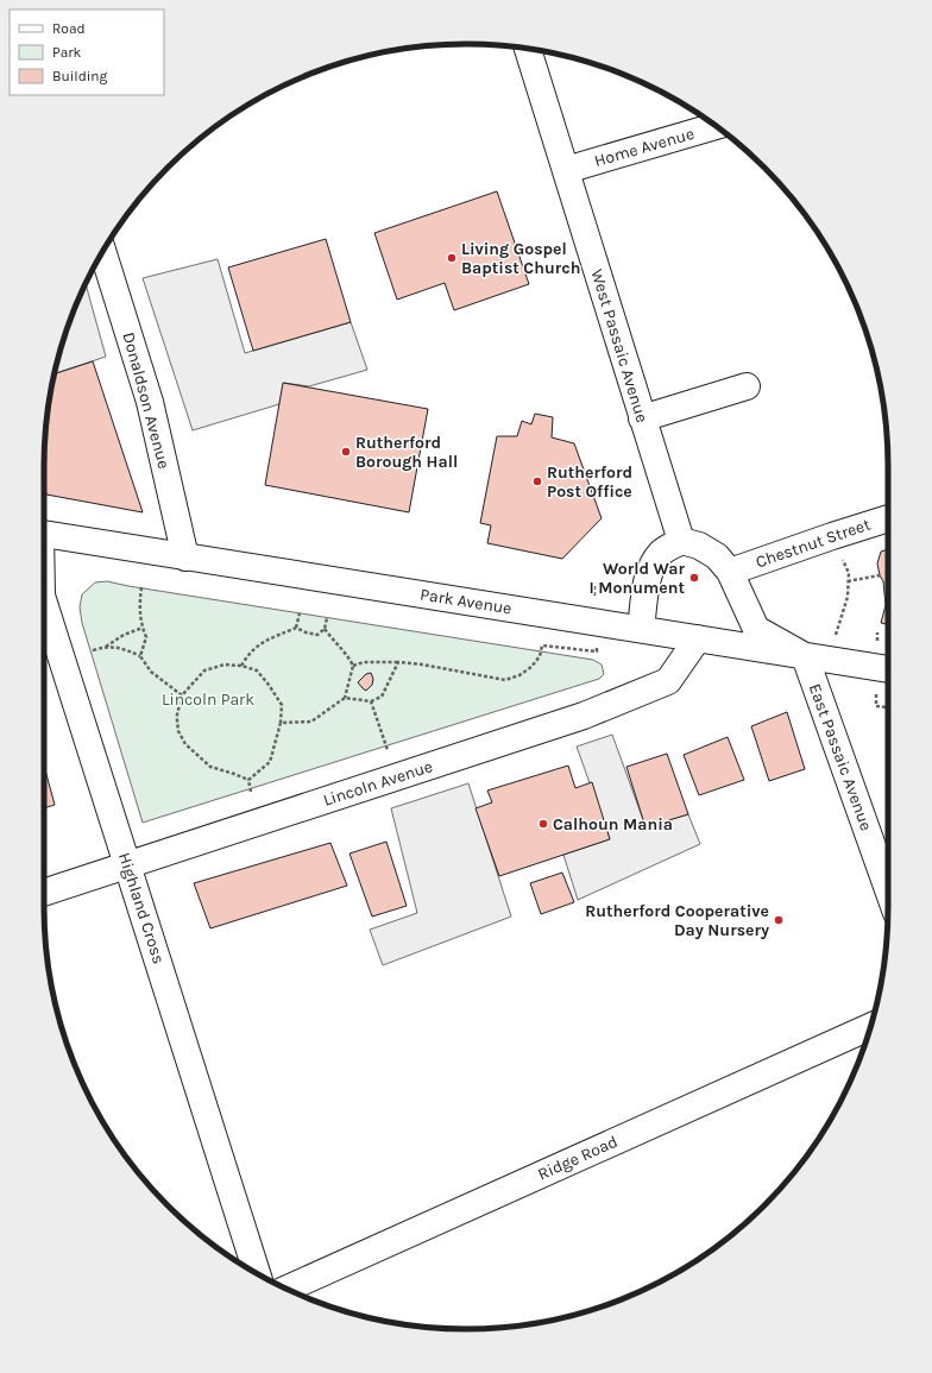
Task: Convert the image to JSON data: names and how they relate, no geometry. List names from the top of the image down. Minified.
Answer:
{"streets":{"street":["Home Avenue","West Passaic Avenue","Donaldson Avenue","Chestnut Street","Park Avenue","East Passaic Avenue","Lincoln Avenue","Highland Cross","Ridge Road"]},"crossings":[["Home Avenue","West Passaic Avenue"],["Donaldson Avenue","Park Avenue"],["Park Avenue","East Passaic Avenue"],["Park Avenue","Lincoln Avenue"],["Lincoln Avenue","Highland Cross"]],"parks":["Lincoln Park"],"places":["Living Gospel Baptist Church","Rutherford Borough Hall","Rutherford Post Office","World War I Monument","Calhoun Mania","Rutherford Cooperative Day Nursery"],"legend":["Road","Park","Building"]}
